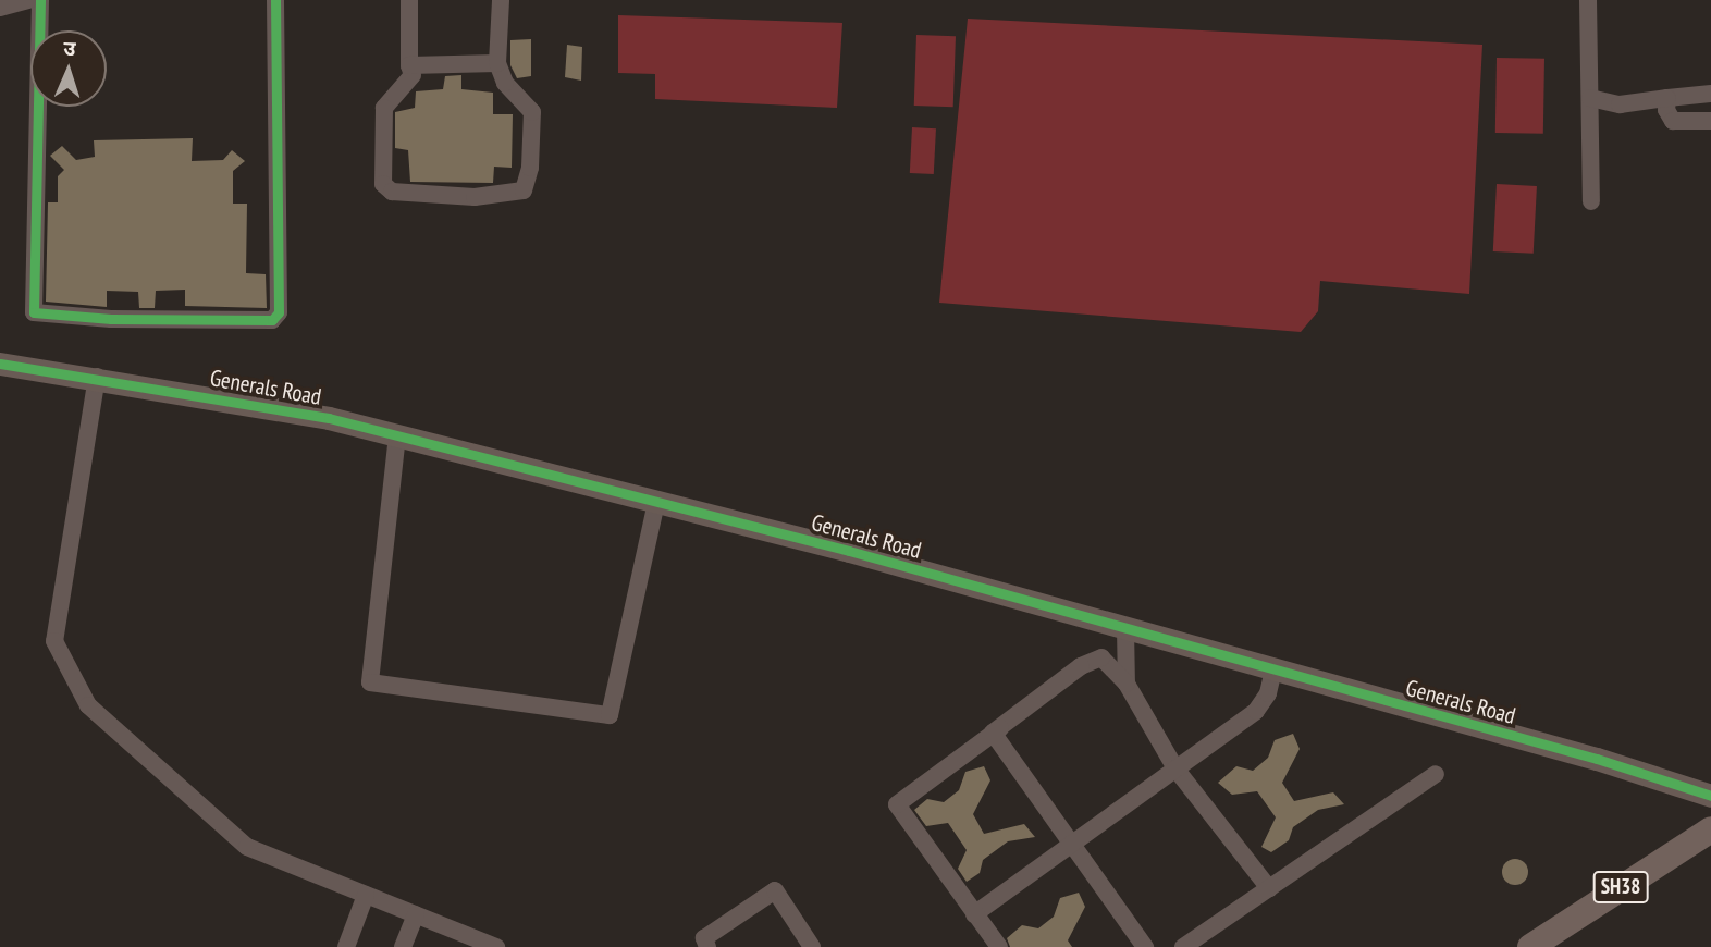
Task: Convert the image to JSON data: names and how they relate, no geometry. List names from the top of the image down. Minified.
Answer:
{"streets":{"main road":["SH38"],"street":["Generals Road"]},"north":"top"}
